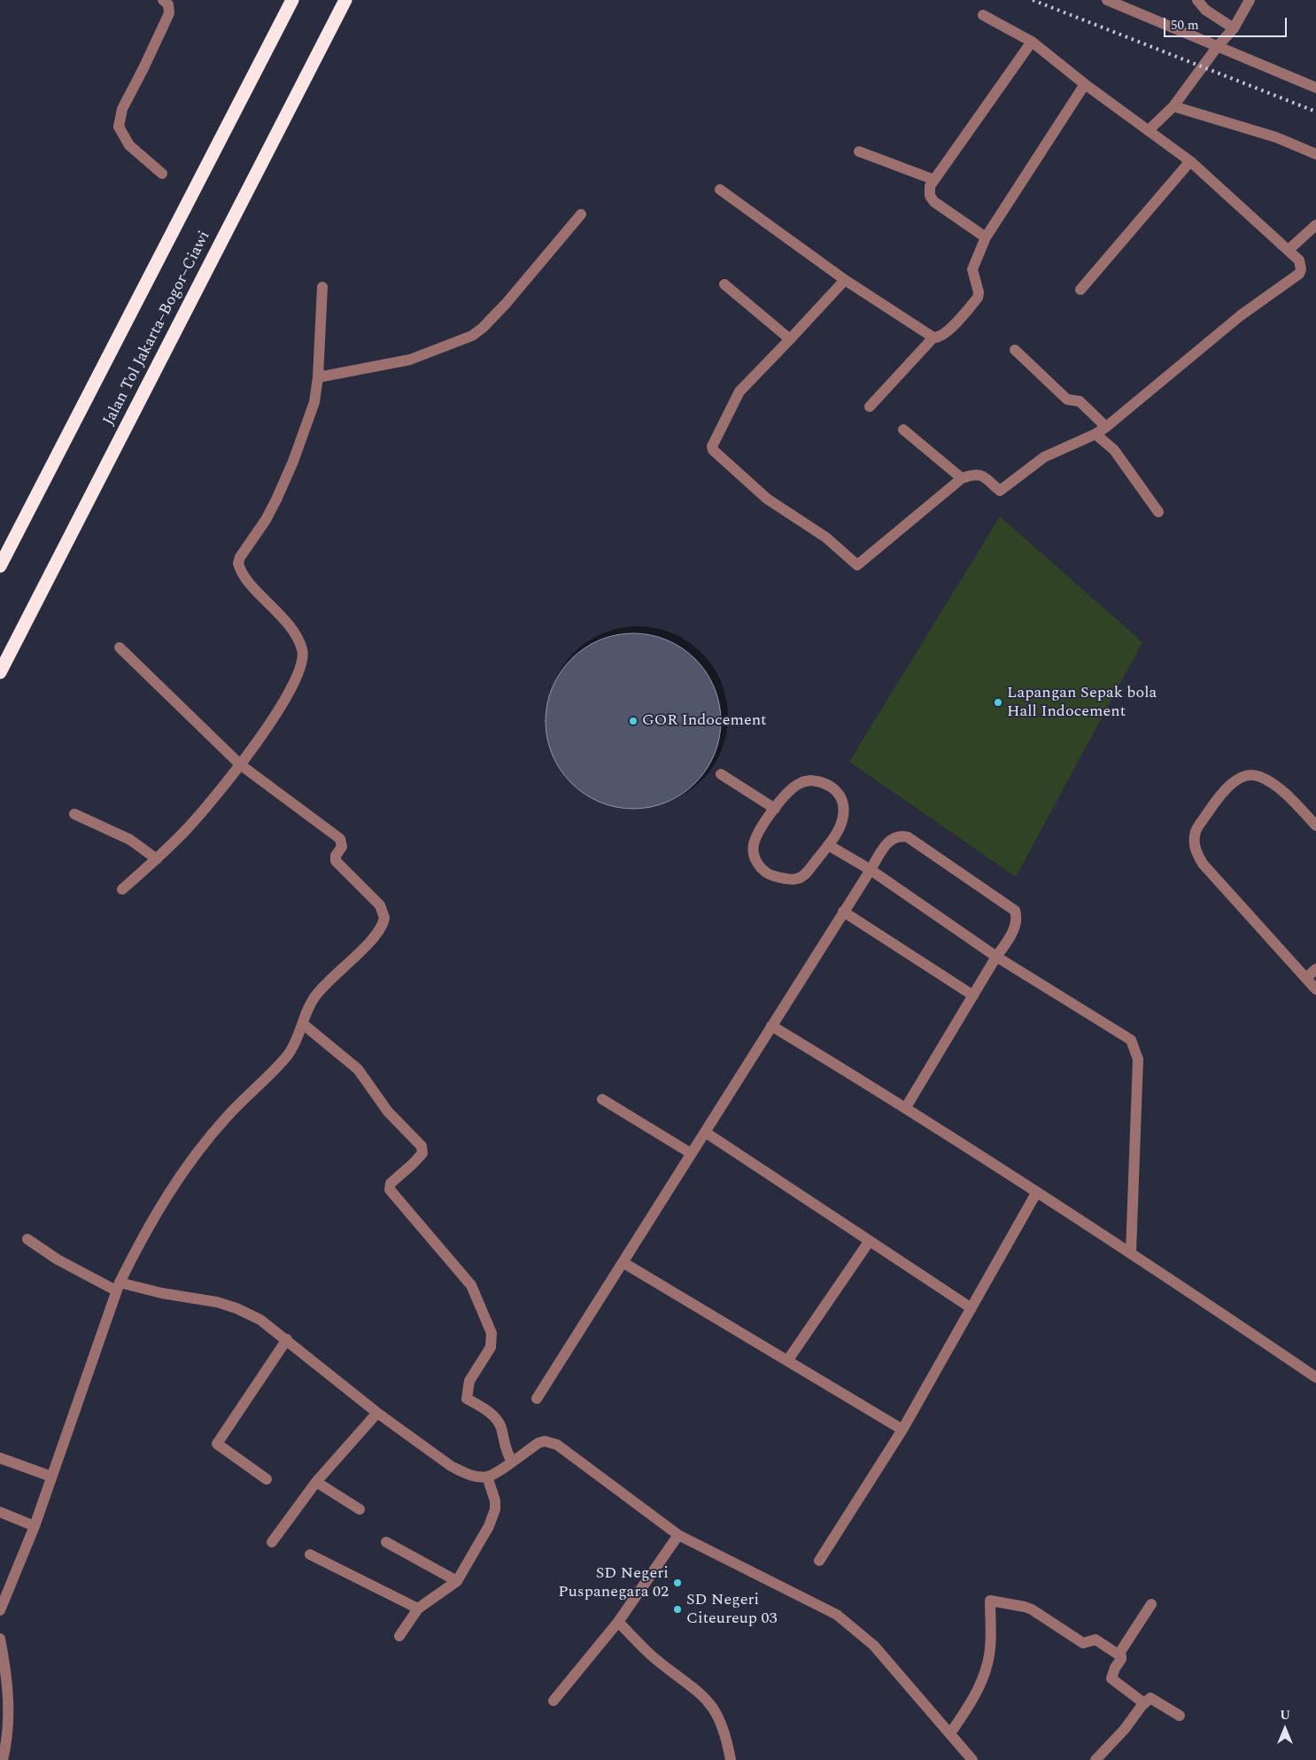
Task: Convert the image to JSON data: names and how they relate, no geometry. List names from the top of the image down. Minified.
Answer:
{"streets":{"highway":["Jalan Tol Jakarta–Bogor–Ciawi"]},"places":["Lapangan Sepak bola Hall Indocement","GOR Indocement","SD Negeri Puspanegara 02","SD Negeri Citeureup 03"],"scale_bar":"50 m","north":"top"}
